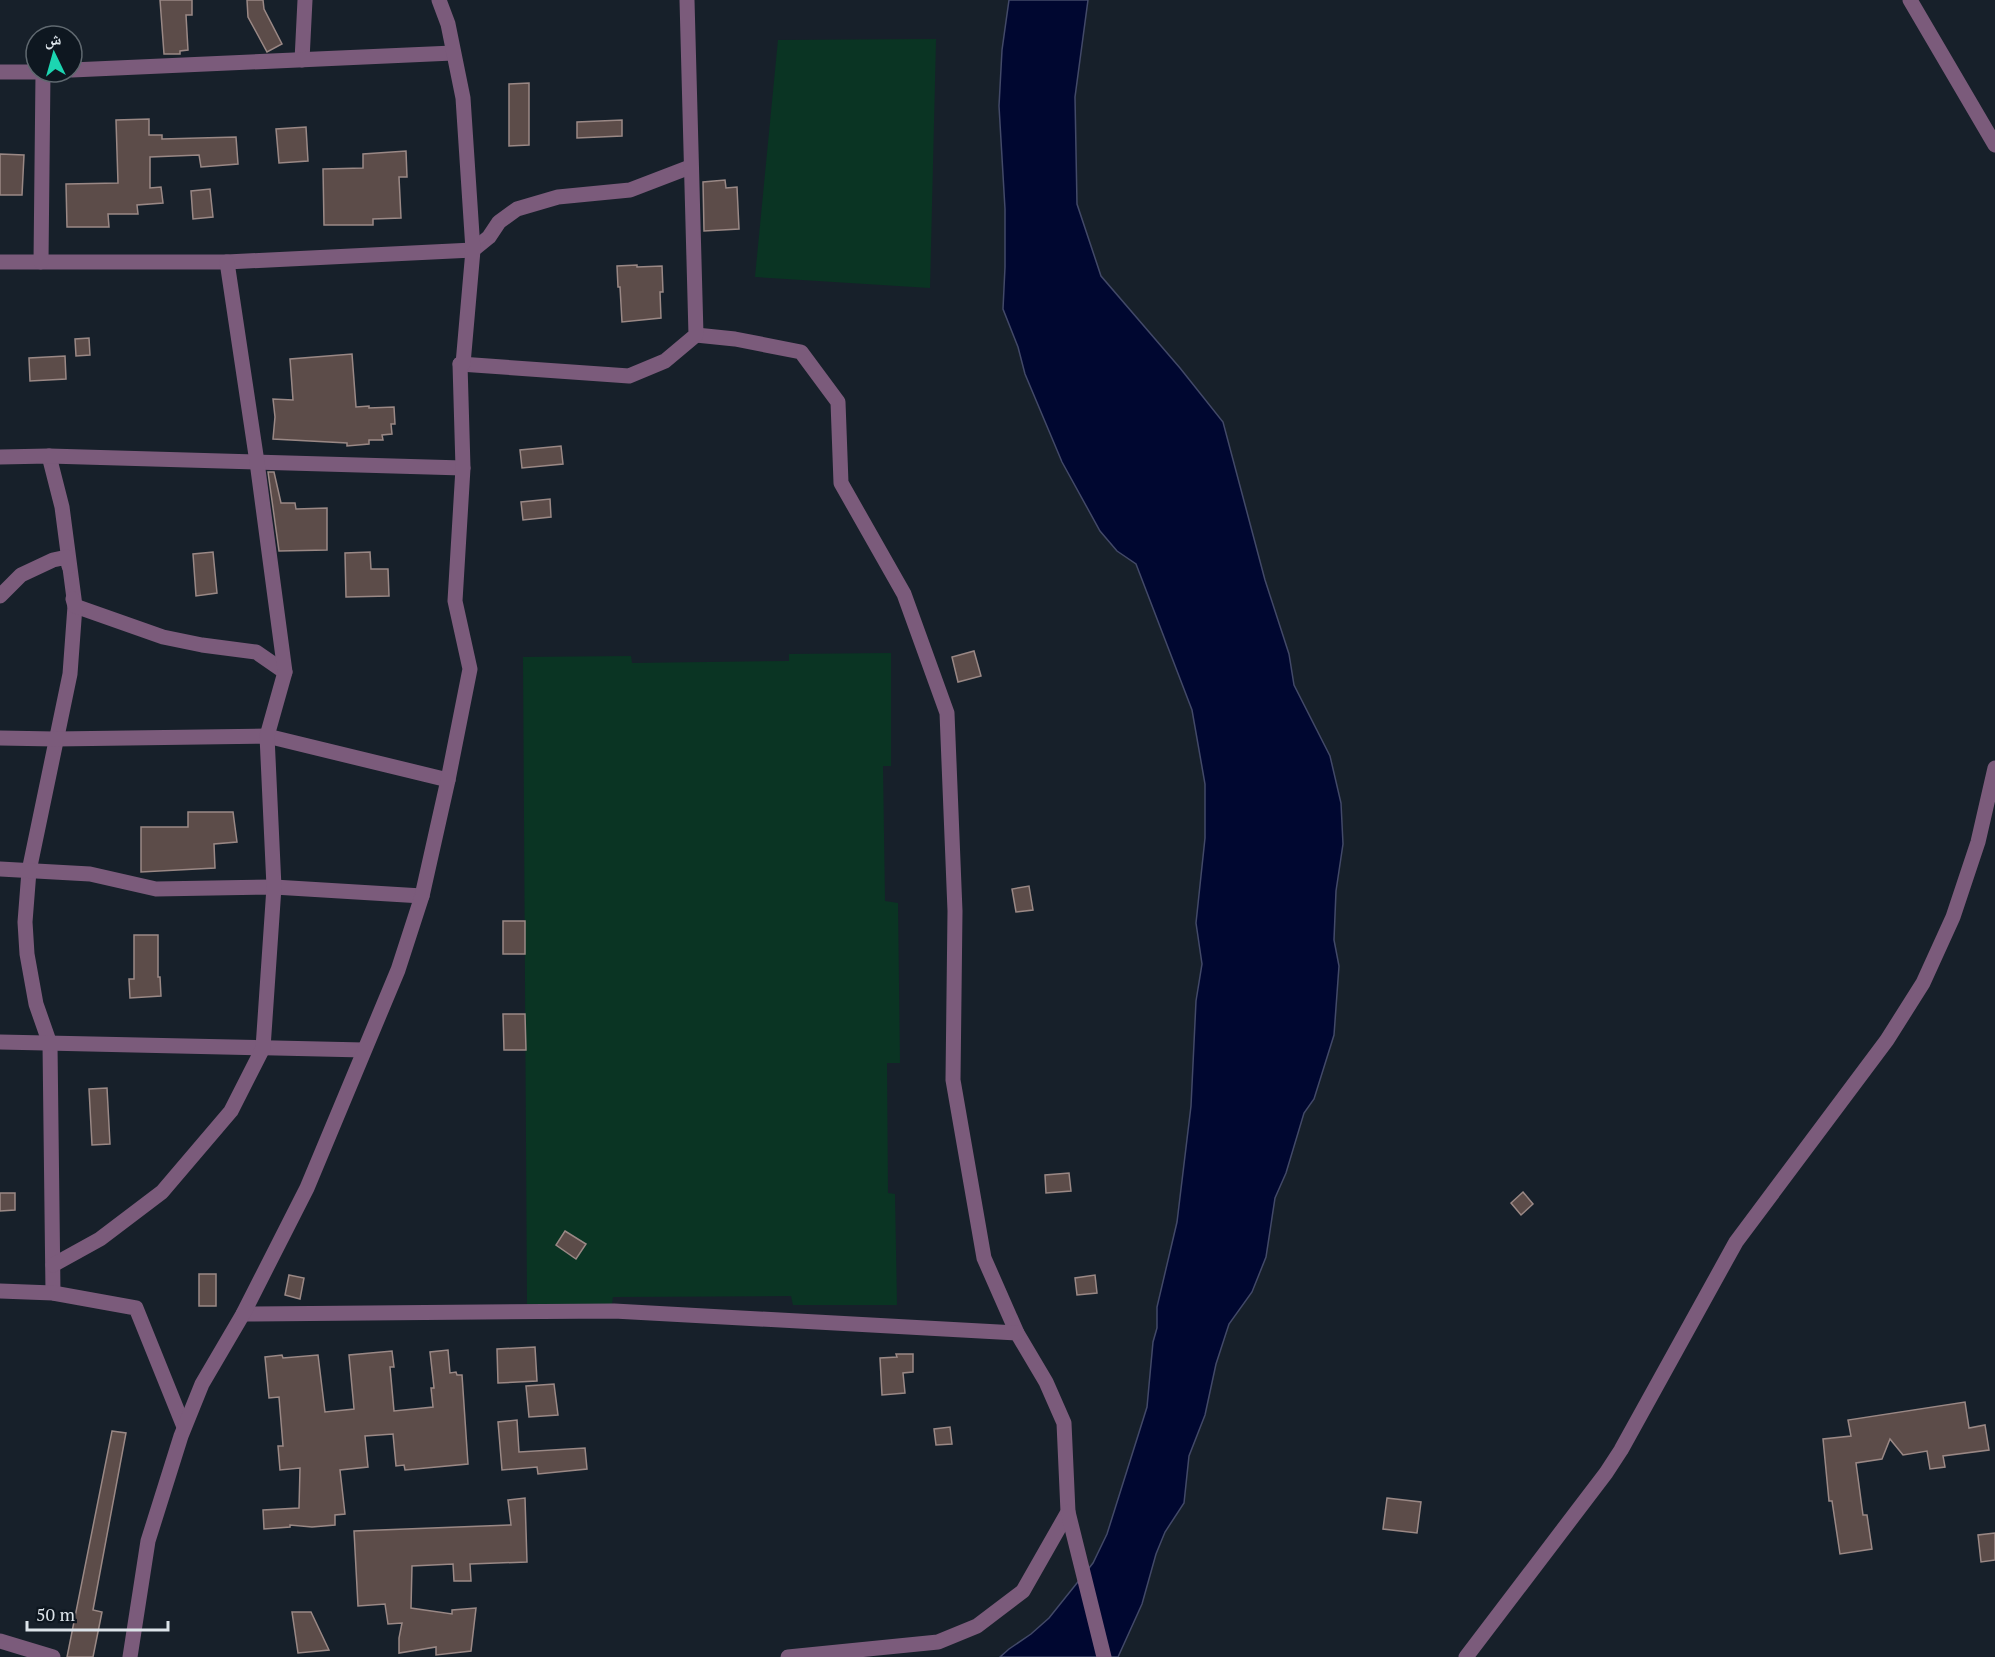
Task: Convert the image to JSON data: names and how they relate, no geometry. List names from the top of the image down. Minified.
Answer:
{"scale_bar":"50 m","north":"top"}
